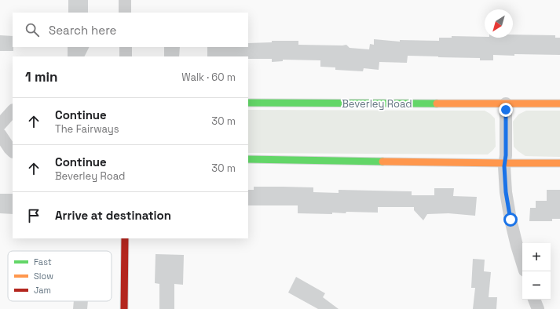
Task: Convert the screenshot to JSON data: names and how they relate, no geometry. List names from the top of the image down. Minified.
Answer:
{"streets":{"street":["Beverley Road"]},"legend":["Fast","Slow","Jam"],"north":"bottom left","page":{"search":"Search here","heading":["1 min","Walk · 60 m"],"list":[["Continue","The Fairways","30 m"],["Continue","Beverley Road","30 m"],"Arrive at destination"],"map_buttons":["+","−"]}}
